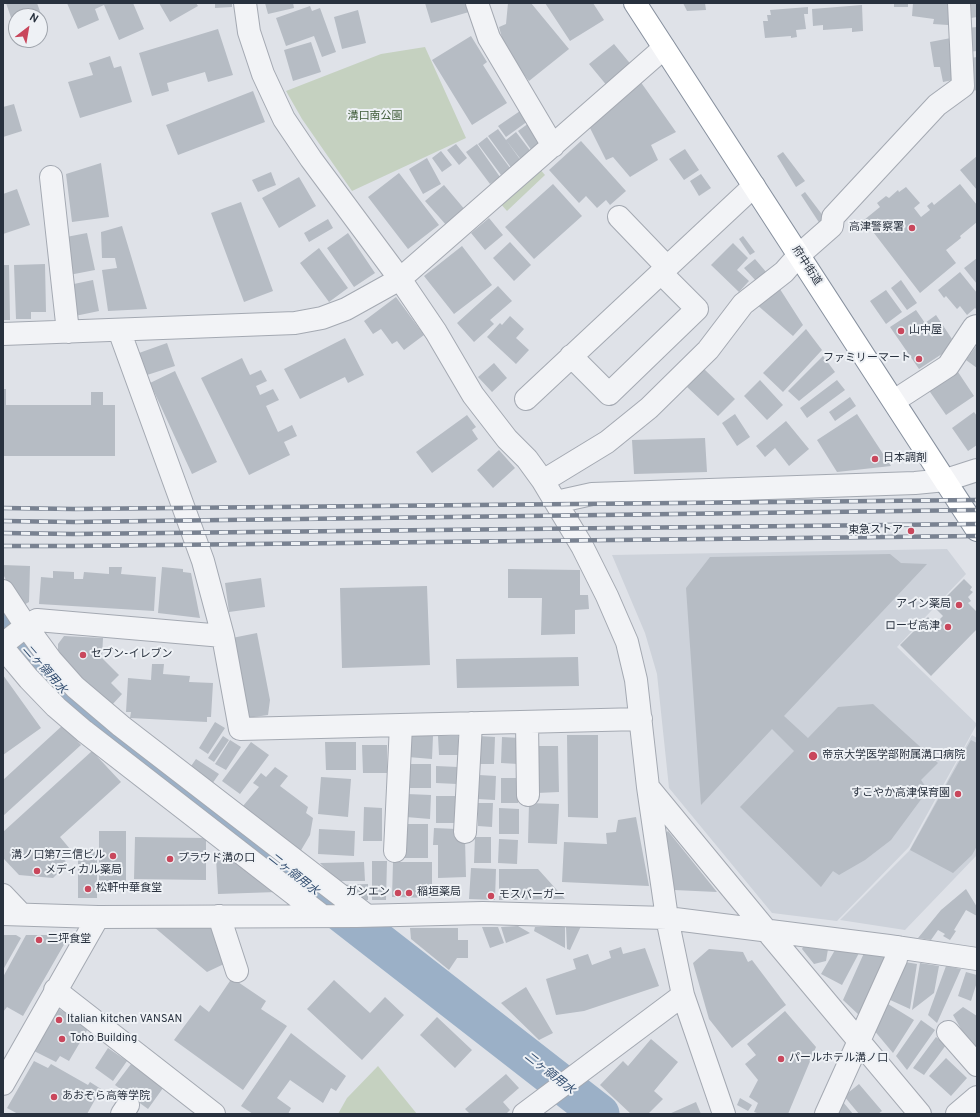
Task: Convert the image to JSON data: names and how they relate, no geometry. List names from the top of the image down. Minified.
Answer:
{"streets":{"highway":["府中街道"]},"water":["二ヶ領用水"],"parks":["溝口南公園"],"places":["高津警察署","山中屋","ファミリーマート","日本調剤","東急ストア","アイン薬局","ローゼ高津","セブン-イレブン","帝京大学医学部附属溝口病院","すこやか高津保育園","溝ノ口第7三信ビル","プラウド溝の口","メディカル薬局","松軒中華食堂","ガンエン","稲垣薬局","モスバーガー","二坪食堂","Italian kitchen VANSAN","Toho Building","パールホテル溝ノ口","あおぞら高等学院"],"north":"top right"}
